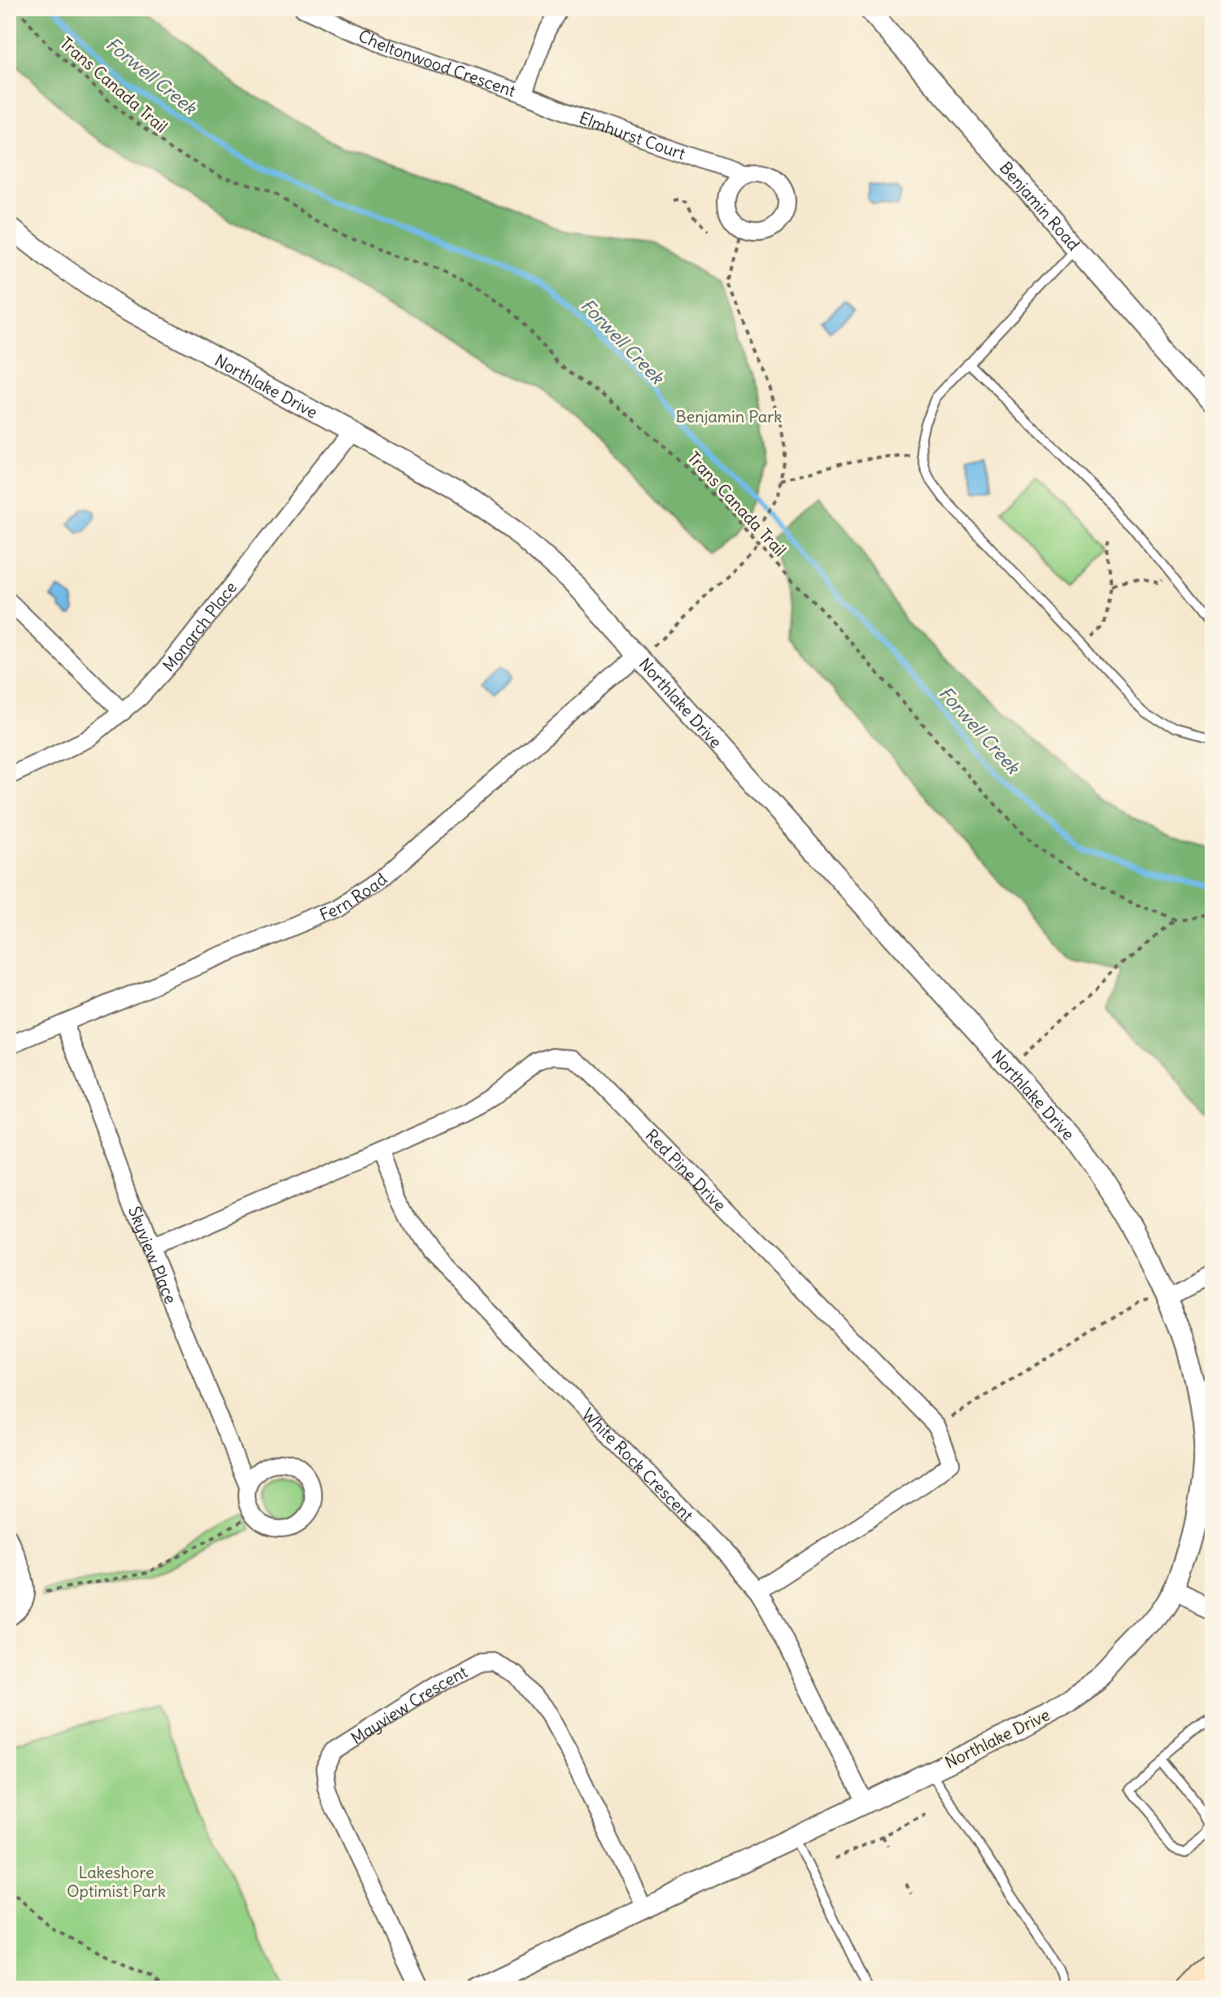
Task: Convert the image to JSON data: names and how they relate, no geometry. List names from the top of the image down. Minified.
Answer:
{"streets":{"street":["Cheltonwood Crescent","Elmhurst Court","Benjamin Road","Northlake Drive","Monarch Place","Fern Road","Red Pine Drive","Skyview Place","White Rock Crescent","Mayview Crescent"],"path":["Trans Canada Trail"]},"crossings":[["Cheltonwood Crescent","Elmhurst Court"],["Northlake Drive","Monarch Place"],["Northlake Drive","Fern Road"],["Northlake Drive","White Rock Crescent"],["Northlake Drive","Mayview Crescent"],["Fern Road","Skyview Place"],["Red Pine Drive","Skyview Place"],["Red Pine Drive","White Rock Crescent"]],"water":["Forwell Creek"],"parks":["Benjamin Park","Lakeshore Optimist Park"]}
